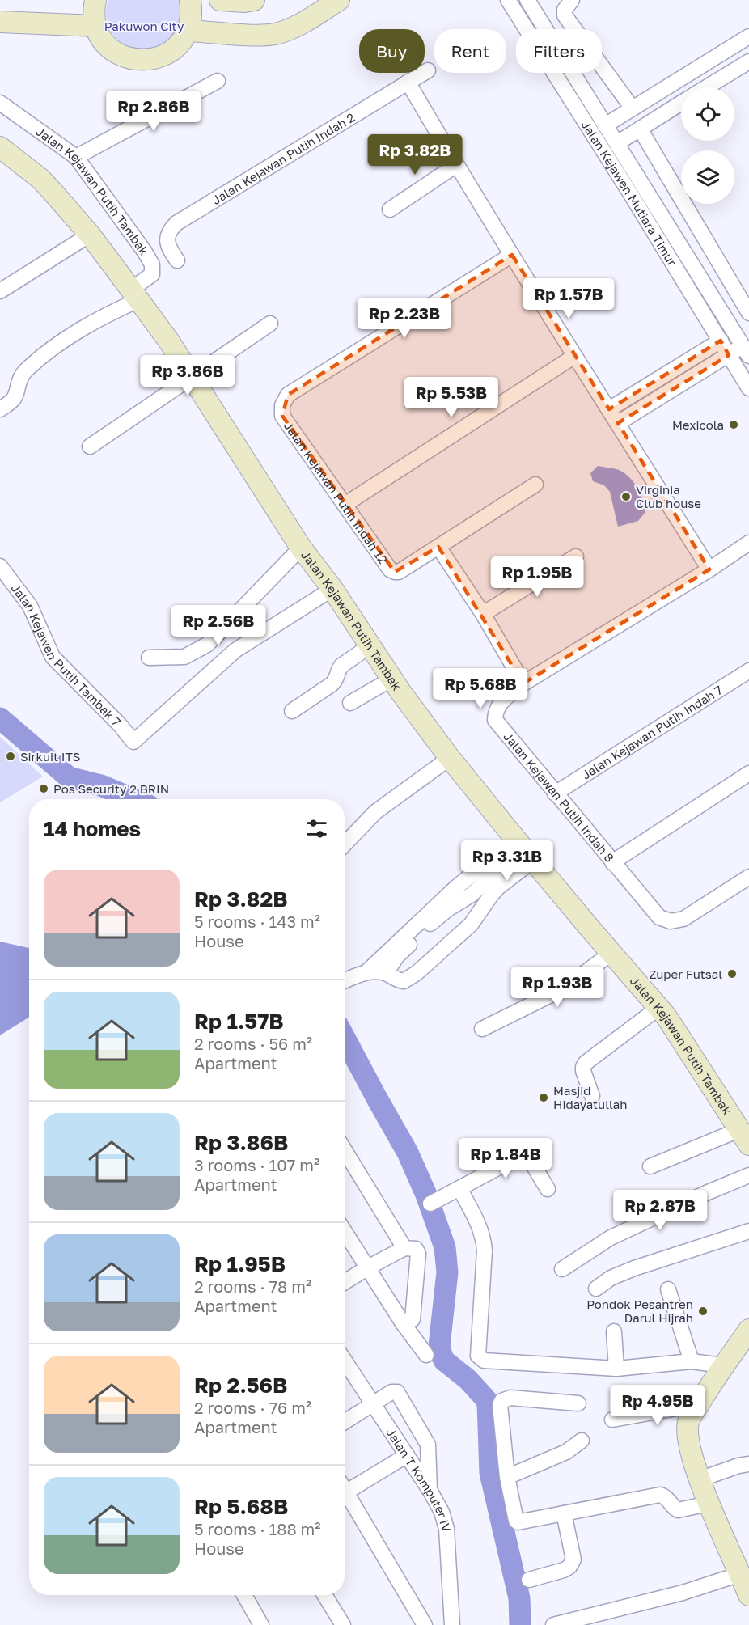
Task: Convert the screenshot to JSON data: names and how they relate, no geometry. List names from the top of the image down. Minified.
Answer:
{"streets":{"street":["Jalan Kejawan Putih Indah 2","Jalan Kejawan Putih Tambak","Jalan Kejawen Mutiara Timur","Jalan Kejawan Putih Indah 12","Jalan Kejawen Putih Tambak 7","Jalan Kejawan Putih Indah 7","Jalan Kejawan Putih Indah 8","Jalan T Komputer IV"]},"crossings":[["Jalan Kejawan Putih Tambak","Jalan Kejawen Putih Tambak 7"],["Jalan Kejawan Putih Indah 7","Jalan Kejawan Putih Indah 8"]],"parks":["Pakuwon City"],"places":["Mexicola","Virginia Club house","Sirkuit ITS","Pos Security 2 BRIN","Zuper Futsal","Masjid Hidayatullah","Pondok Pesantren Darul Hijrah"],"page":{"chip":["Buy","Rent","Filters"],"price":["Rp 2.86B","Rp 3.82B","Rp 1.57B","Rp 2.23B","Rp 3.86B","Rp 5.53B","Rp 1.95B","Rp 2.56B","Rp 5.68B","Rp 3.31B","Rp 1.93B","Rp 1.84B","Rp 2.87B","Rp 4.95B"],"heading":"14 homes","list":[{"name":"Rp 3.82B","note":"5 rooms · 143 m² · House"},{"name":"Rp 1.57B","note":"2 rooms · 56 m² · Apartment"},{"name":"Rp 3.86B","note":"3 rooms · 107 m² · Apartment"},{"name":"Rp 1.95B","note":"2 rooms · 78 m² · Apartment"},{"name":"Rp 2.56B","note":"2 rooms · 76 m² · Apartment"},{"name":"Rp 5.68B","note":"5 rooms · 188 m² · House"}]}}
